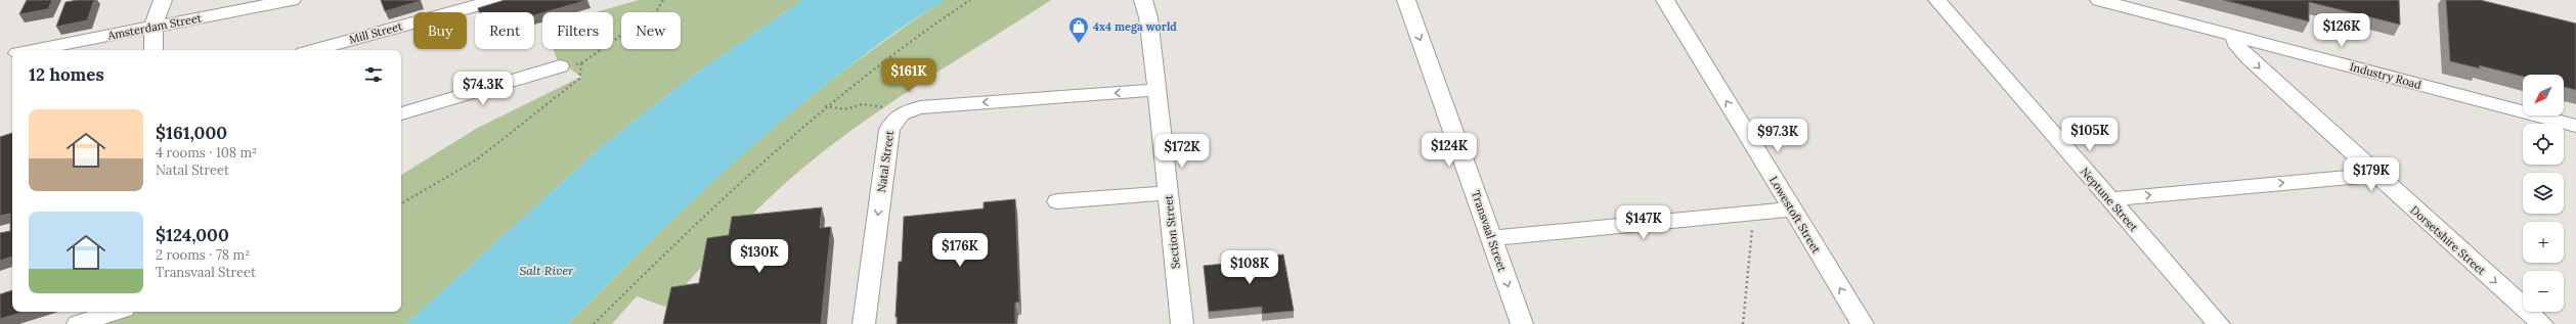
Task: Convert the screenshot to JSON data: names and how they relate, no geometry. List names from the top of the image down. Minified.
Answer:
{"streets":{"street":["Amsterdam Street","Mill Street","Industry Road","Natal Street","Neptune Street","Lowestoft Street","Transvaal Street","Section Street","Dorsetshire Street"]},"crossings":[["Industry Road","Dorsetshire Street"],["Natal Street","Section Street"]],"one_way":["Lowestoft Street","Transvaal Street","Dorsetshire Street"],"water":["Salt River"],"places":{"shop":["4x4 mega world"]},"north":"bottom left","page":{"chip":["Buy","Rent","Filters","New"],"price":["$126K","$161K","$74.3K","$105K","$97.3K","$124K","$172K","$179K","$147K","$176K","$130K","$108K"],"heading":"12 homes","map_buttons":["+","−"],"list":[{"name":"$161,000","note":"4 rooms · 108 m² · Natal Street"},{"name":"$124,000","note":"2 rooms · 78 m² · Transvaal Street"}]}}
